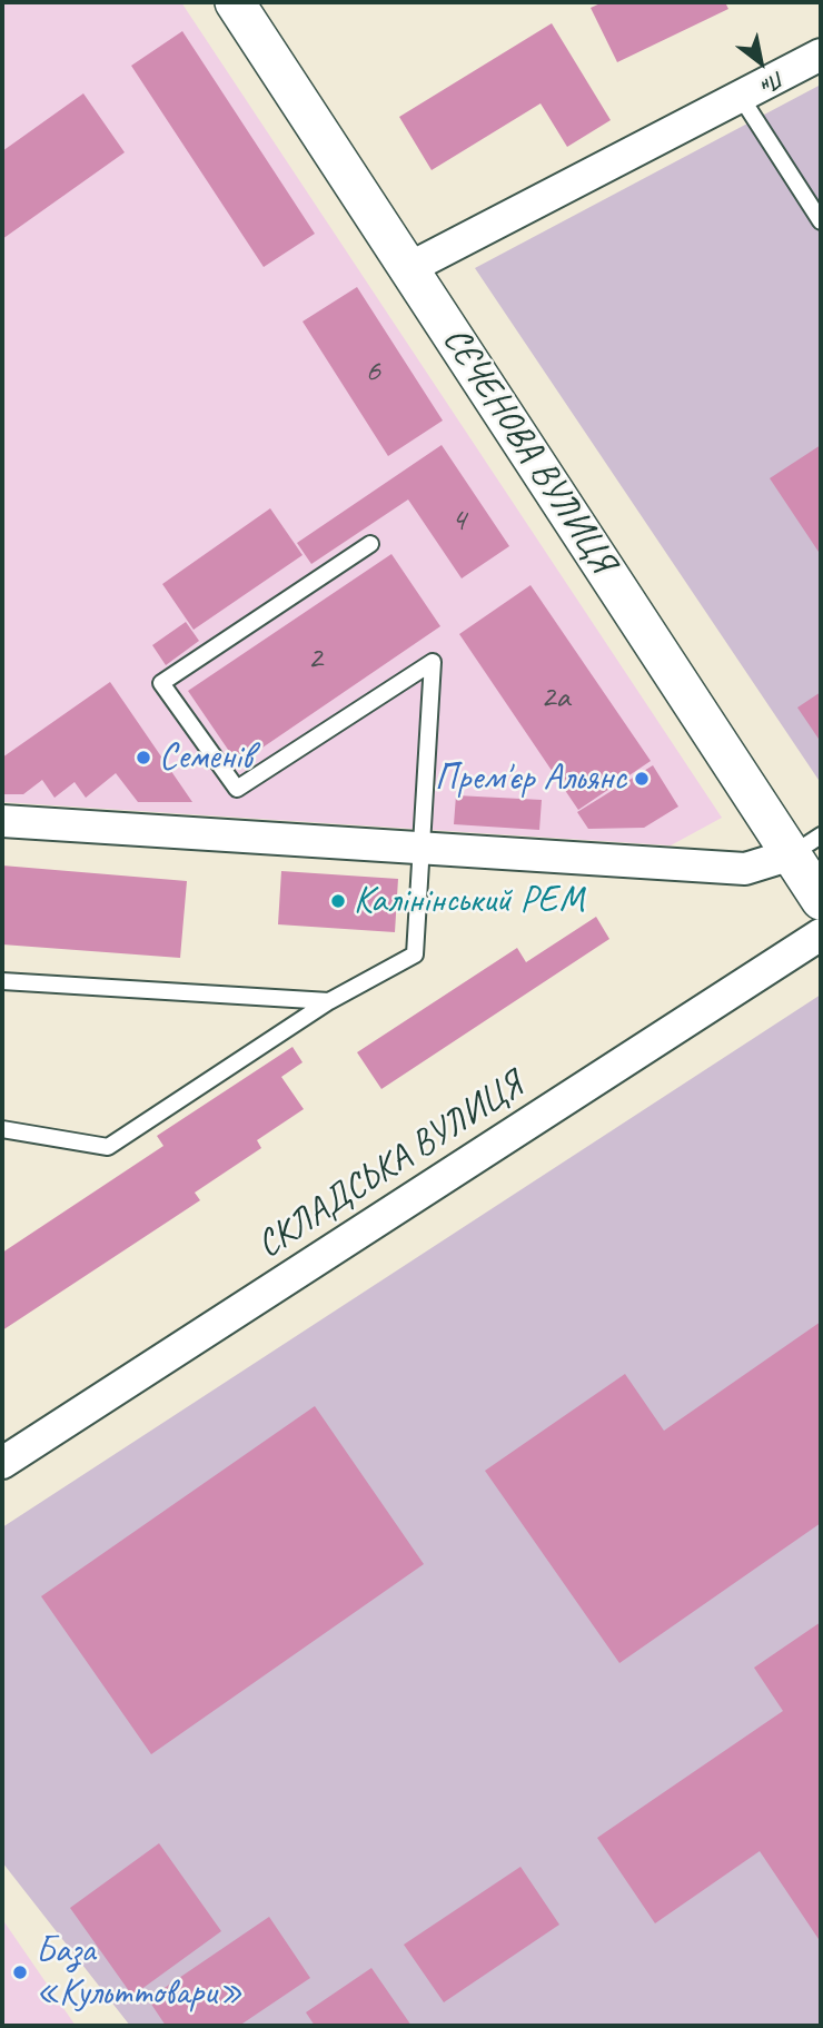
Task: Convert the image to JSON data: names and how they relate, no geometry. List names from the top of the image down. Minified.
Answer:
{"streets":{"street":["СЄЧЕНОВА ВУЛИЦЯ","СКЛАДСЬКА ВУЛИЦЯ"]},"places":["Семенів","Прем'єр Альянс","Калінінський РЕМ","База «Культтовари»"],"house_numbers":["6","4","2","2а"],"north":"bottom right"}
